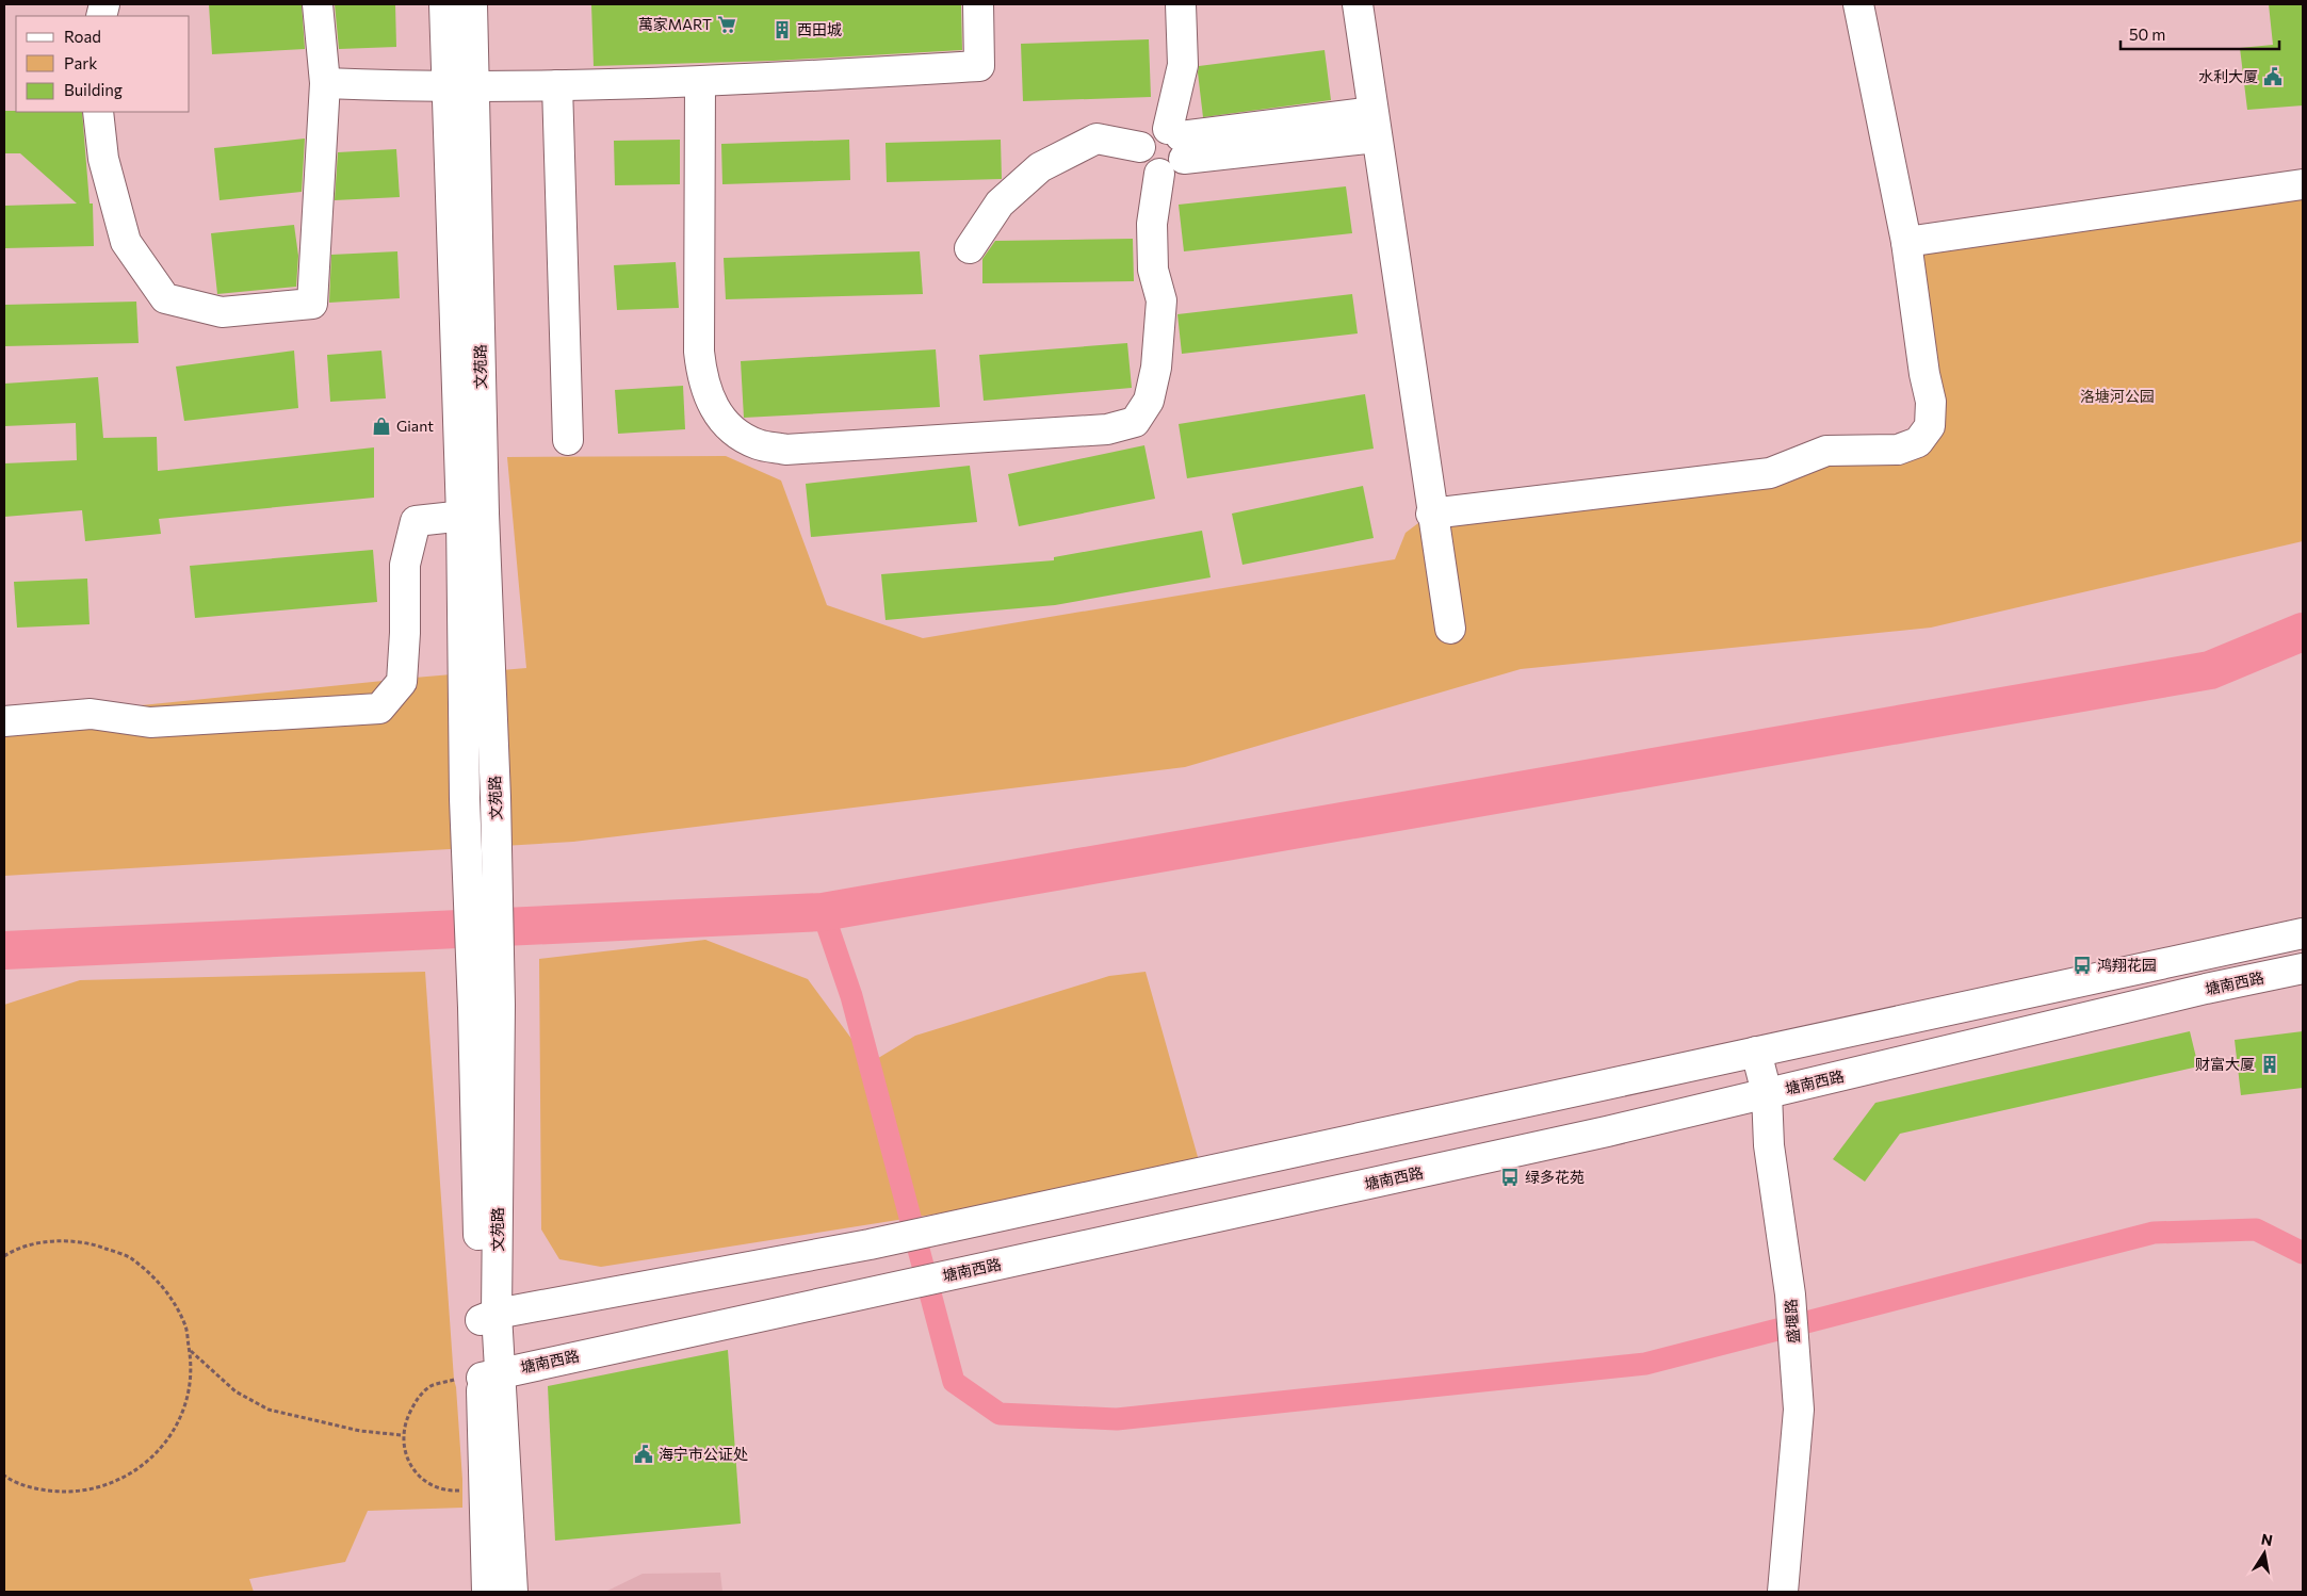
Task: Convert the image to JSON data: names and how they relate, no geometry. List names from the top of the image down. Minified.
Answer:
{"streets":{"main road":["文苑路","塘南西路","盛堰路"]},"crossings":[["文苑路","塘南西路"],["塘南西路","盛堰路"]],"parks":["洛塘河公园"],"places":{"supermarket":["萬家MART"],"building":["西田城","财富大厦"],"public building":["水利大厦","海宁市公证处"],"shop":["Giant"],"bus stop":["鸿翔花园","绿多花苑"]},"legend":["Road","Park","Building"],"scale_bar":"50 m","north":"top"}
